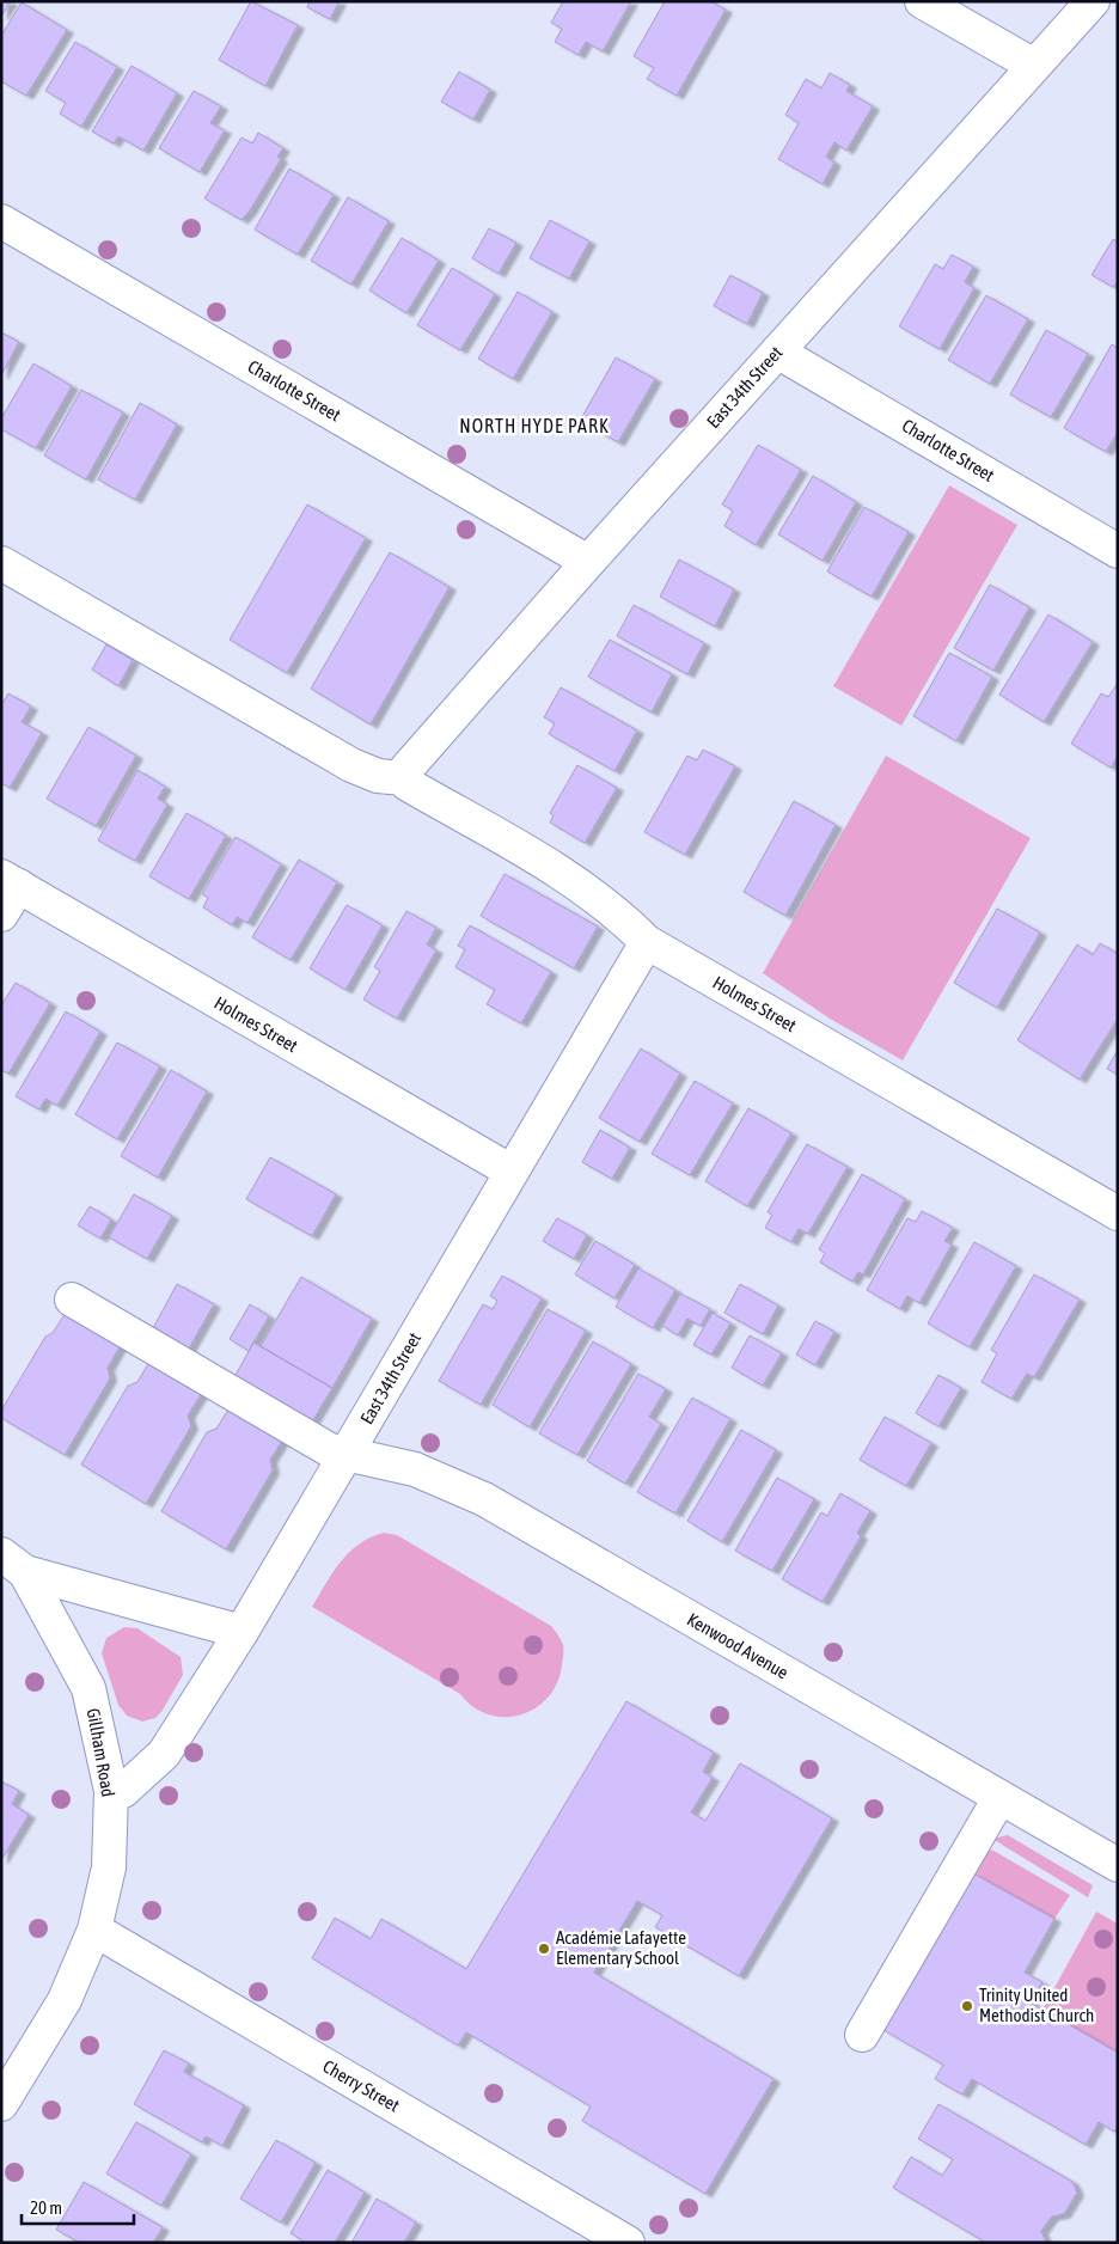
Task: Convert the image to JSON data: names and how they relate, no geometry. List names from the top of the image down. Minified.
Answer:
{"streets":{"street":["East 34th Street","Charlotte Street","Holmes Street","Kenwood Avenue","Gillham Road","Cherry Street"]},"crossings":[["East 34th Street","Charlotte Street"],["East 34th Street","Holmes Street"],["East 34th Street","Kenwood Avenue"],["East 34th Street","Gillham Road"],["Gillham Road","Cherry Street"]],"districts":["NORTH HYDE PARK"],"places":["Académie Lafayette Elementary School","Trinity United Methodist Church"],"scale_bar":"20 m"}
